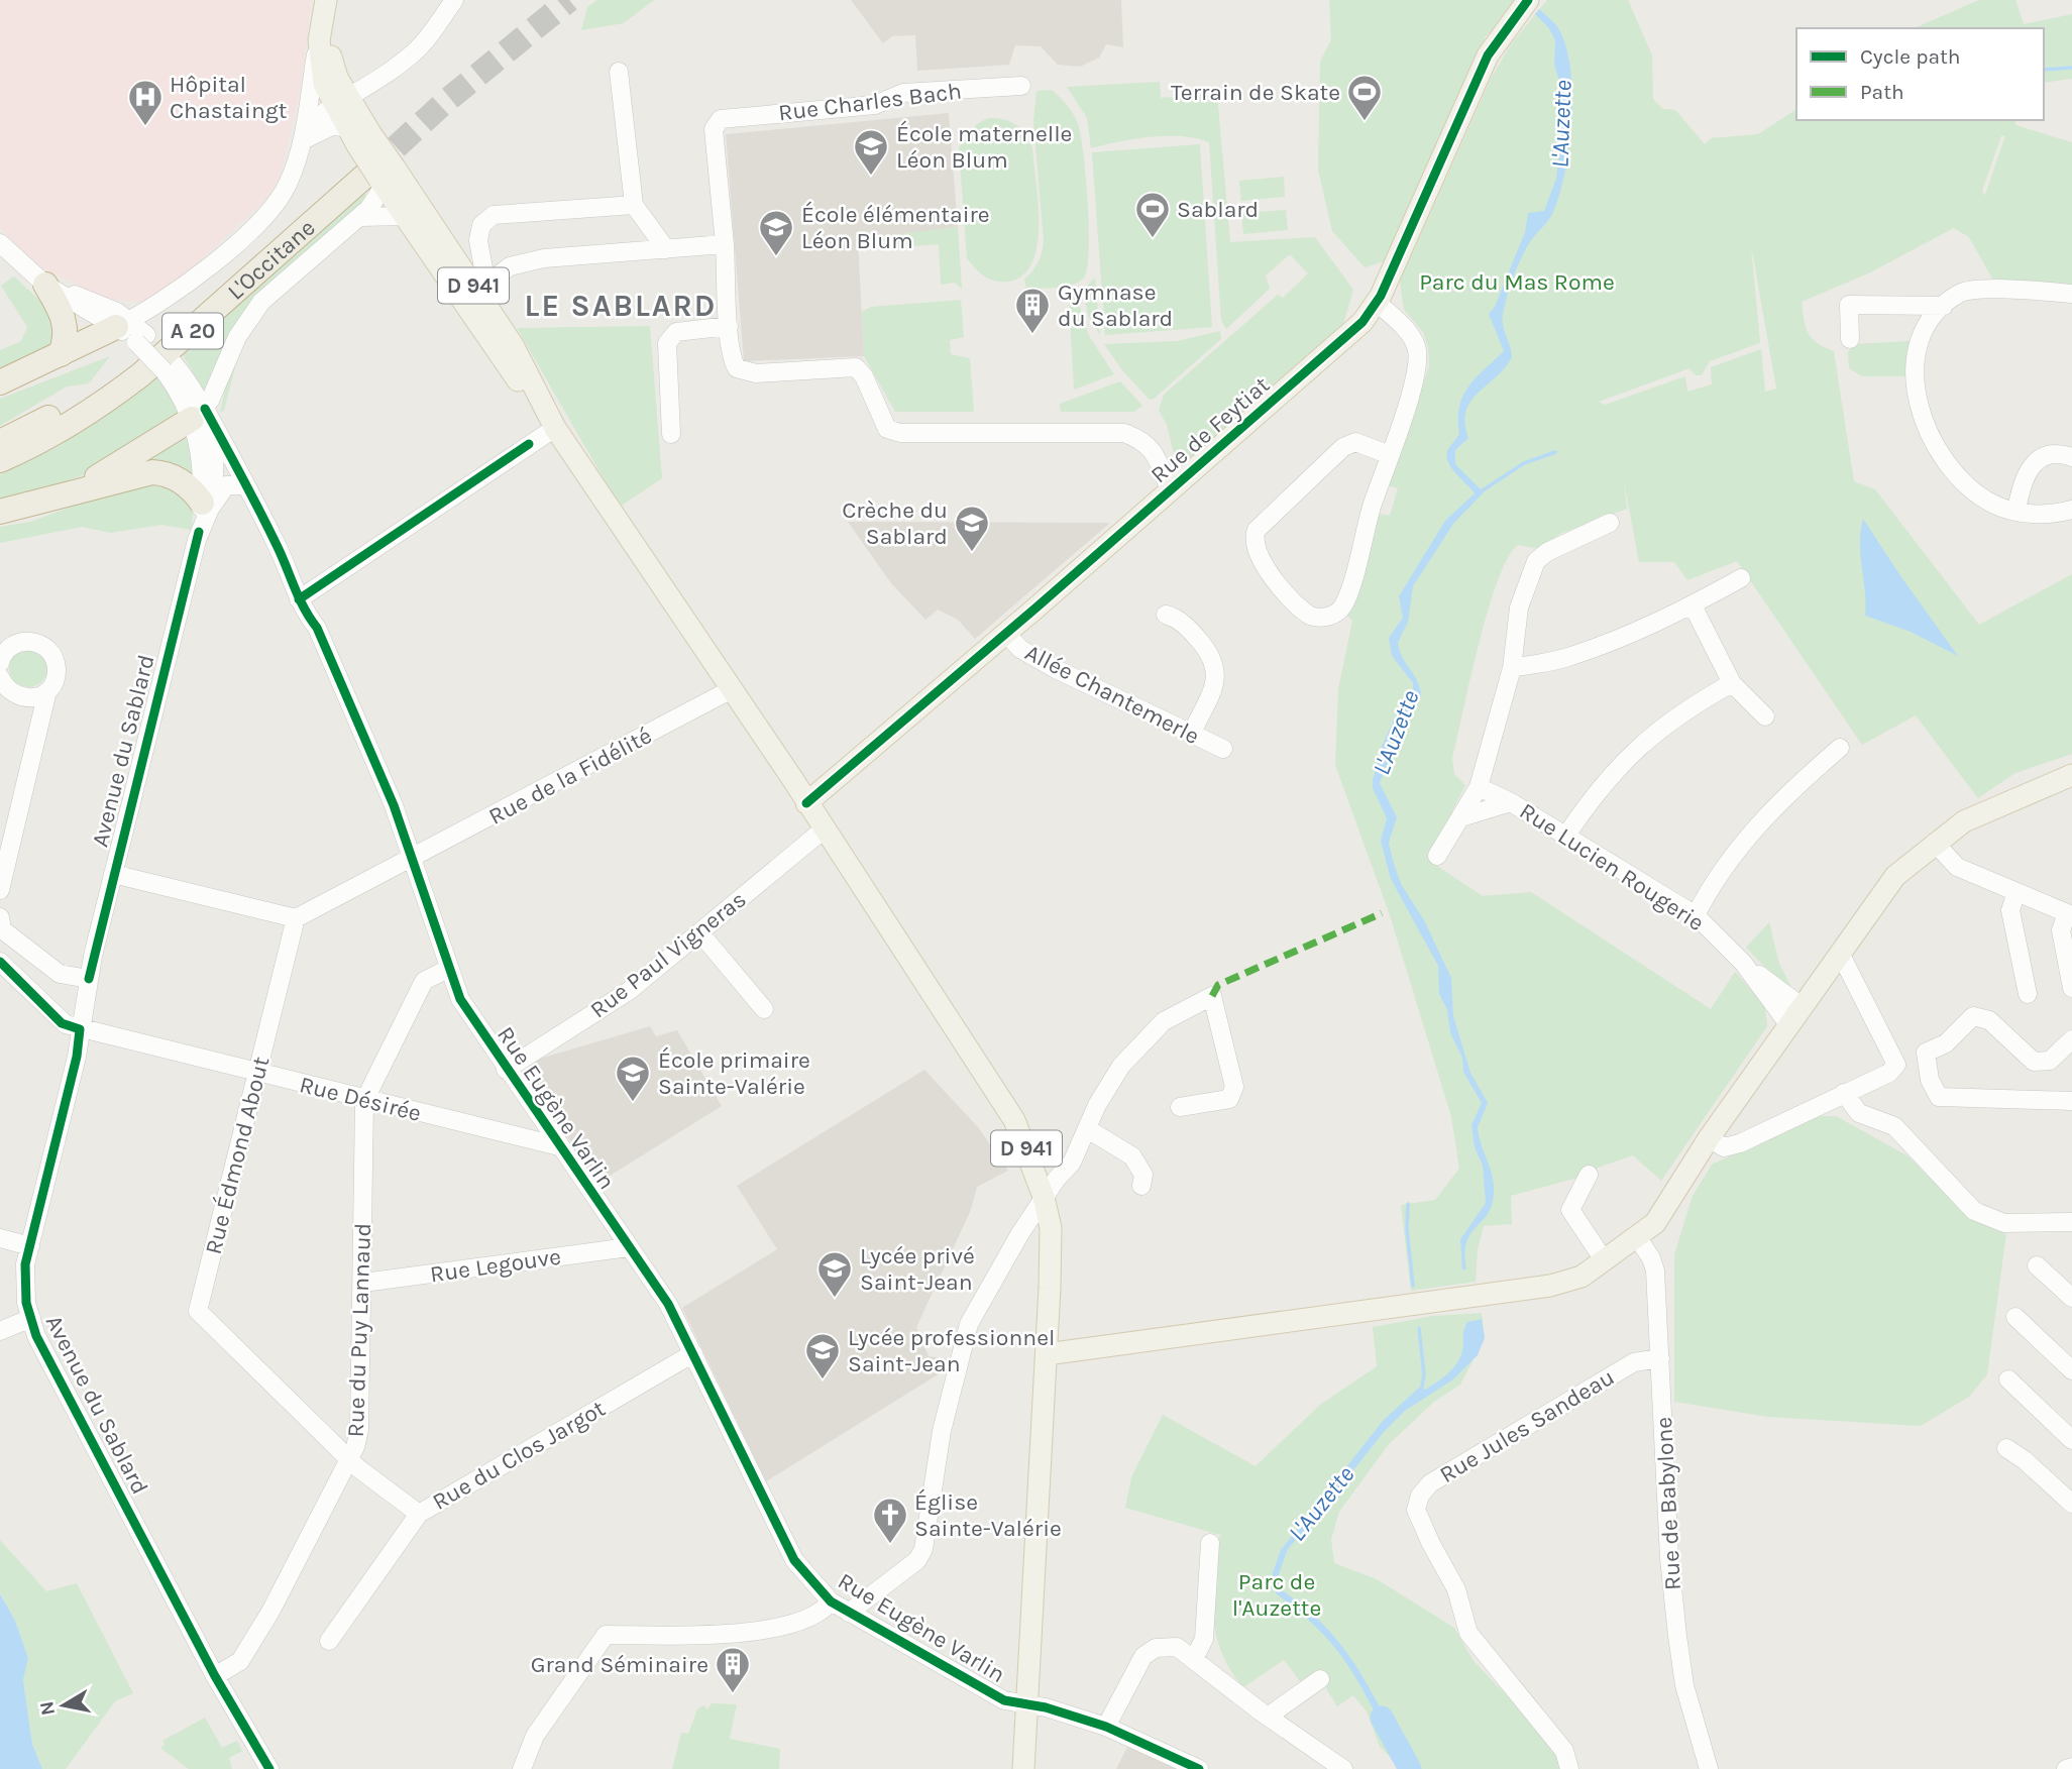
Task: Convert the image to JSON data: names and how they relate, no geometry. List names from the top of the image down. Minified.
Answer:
{"streets":{"highway":["L'Occitane","A 20"],"main road":["D 941","Rue de Feytiat"],"street":["Rue Charles Bach","Allée Chantemerle","Avenue du Sablard","Rue de la Fidélité","Rue Lucien Rougerie","Rue Paul Vigneras","Rue Désirée","Rue Eugène Varlin","Rue Édmond About","Rue Legouve","Rue du Puy Lannaud","Rue Jules Sandeau","Rue du Clos Jargot","Rue de Babylone"]},"crossings":[["Rue Charles Bach","Rue de Feytiat"],["L'Occitane","D 941"],["D 941","Rue de Feytiat"],["D 941","Rue de la Fidélité"],["D 941","Rue Paul Vigneras"],["D 941","Rue Eugène Varlin"],["Rue de Feytiat","Allée Chantemerle"],["Avenue du Sablard","Rue Désirée"],["Avenue du Sablard","Rue Eugène Varlin"],["Avenue du Sablard","Rue du Puy Lannaud"],["Rue de la Fidélité","Rue Eugène Varlin"],["Rue Paul Vigneras","Rue Eugène Varlin"],["Rue Désirée","Rue Eugène Varlin"],["Rue Désirée","Rue Édmond About"],["Rue Désirée","Rue du Puy Lannaud"],["Rue Eugène Varlin","Rue Legouve"],["Rue Eugène Varlin","Rue du Puy Lannaud"],["Rue Eugène Varlin","Rue du Clos Jargot"],["Rue Édmond About","Rue du Puy Lannaud"],["Rue Édmond About","Rue du Clos Jargot"],["Rue Legouve","Rue du Puy Lannaud"],["Rue du Puy Lannaud","Rue du Clos Jargot"],["Rue Jules Sandeau","Rue de Babylone"]],"districts":["LE SABLARD"],"water":["L'Auzette"],"parks":["Parc du Mas Rome","Parc de l'Auzette"],"places":{"sports":["Terrain de Skate","Sablard"],"hospital":["Hôpital Chastaingt"],"school or university":["École maternelle Léon Blum","École élémentaire Léon Blum","Crèche du Sablard","École primaire Sainte-Valérie","Lycée privé Saint-Jean","Lycée professionnel Saint-Jean"],"building":["Gymnase du Sablard","Grand Séminaire"],"church":["Église Sainte-Valérie"]},"legend":["Cycle path","Path"],"north":"left"}
